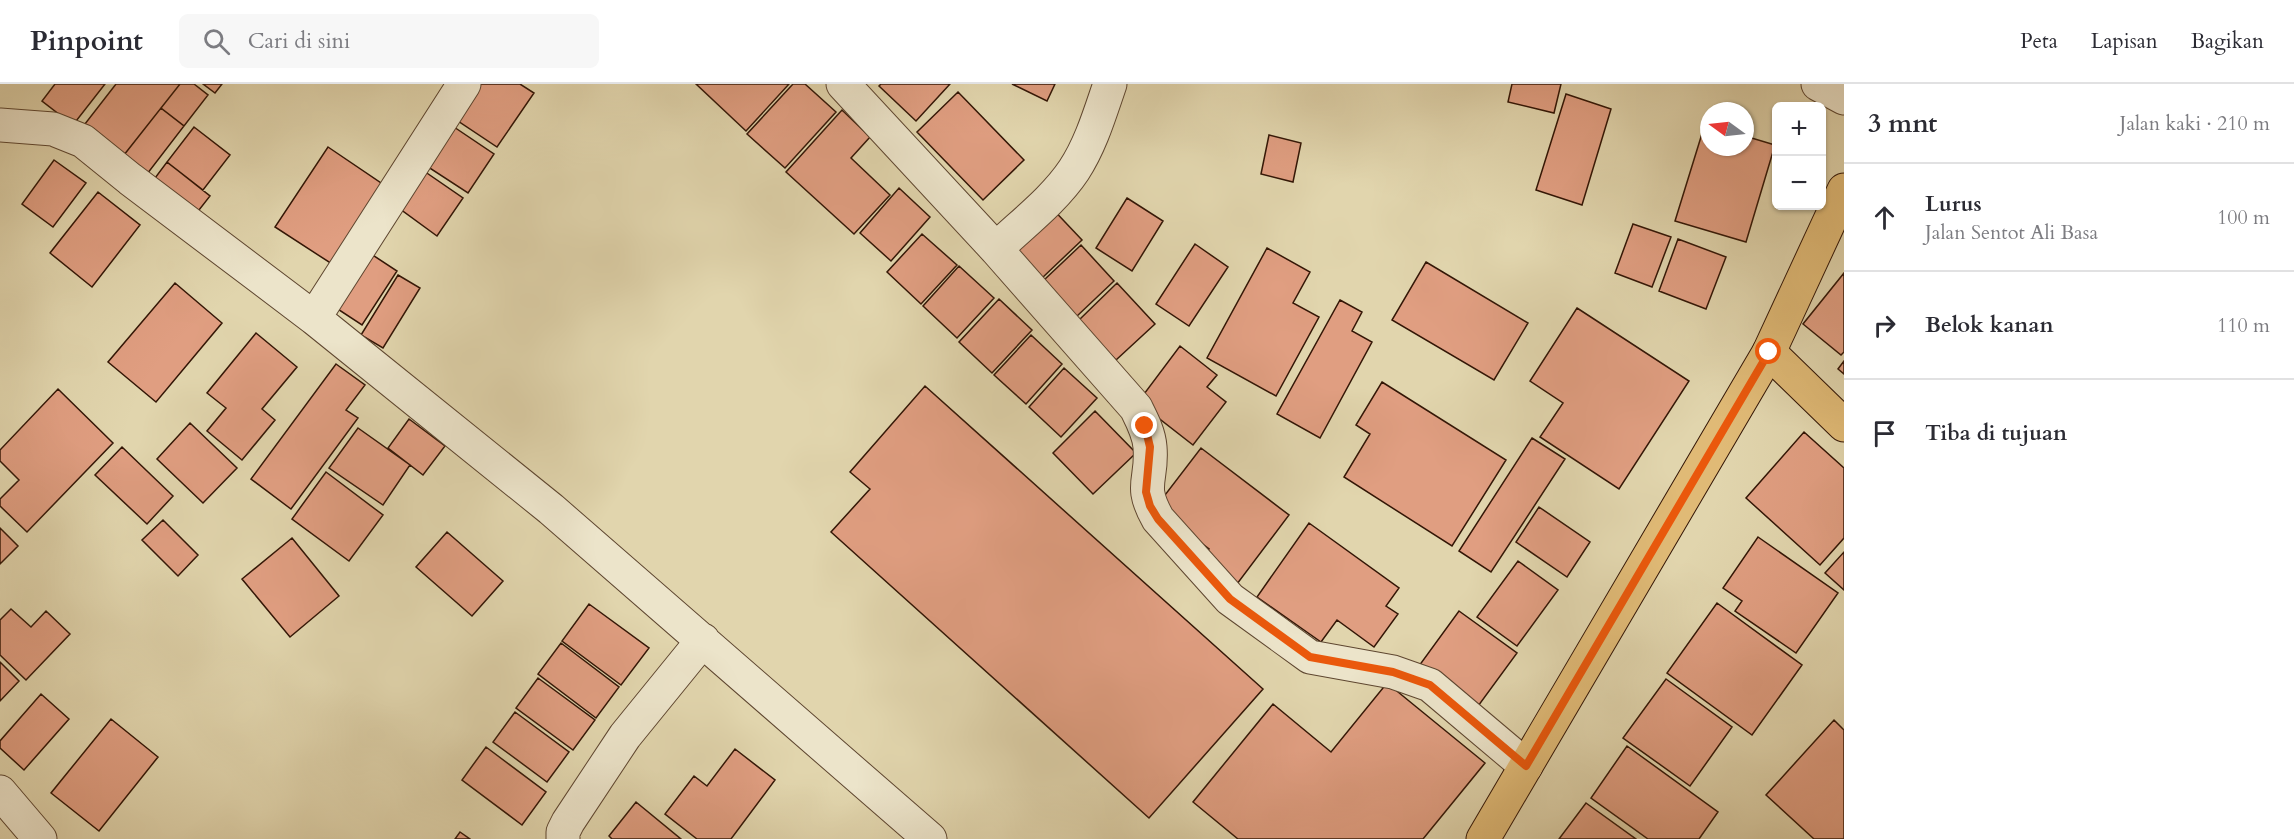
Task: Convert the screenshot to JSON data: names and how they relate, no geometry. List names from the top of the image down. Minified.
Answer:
{"north":"left","page":{"header":"Pinpoint","search":"Cari di sini","nav":["Peta","Lapisan","Bagikan"],"heading":["3 mnt","Jalan kaki · 210 m"],"map_buttons":["+","−"],"list":[["Lurus","Jalan Sentot Ali Basa","100 m"],["Belok kanan","110 m"],"Tiba di tujuan"]}}
